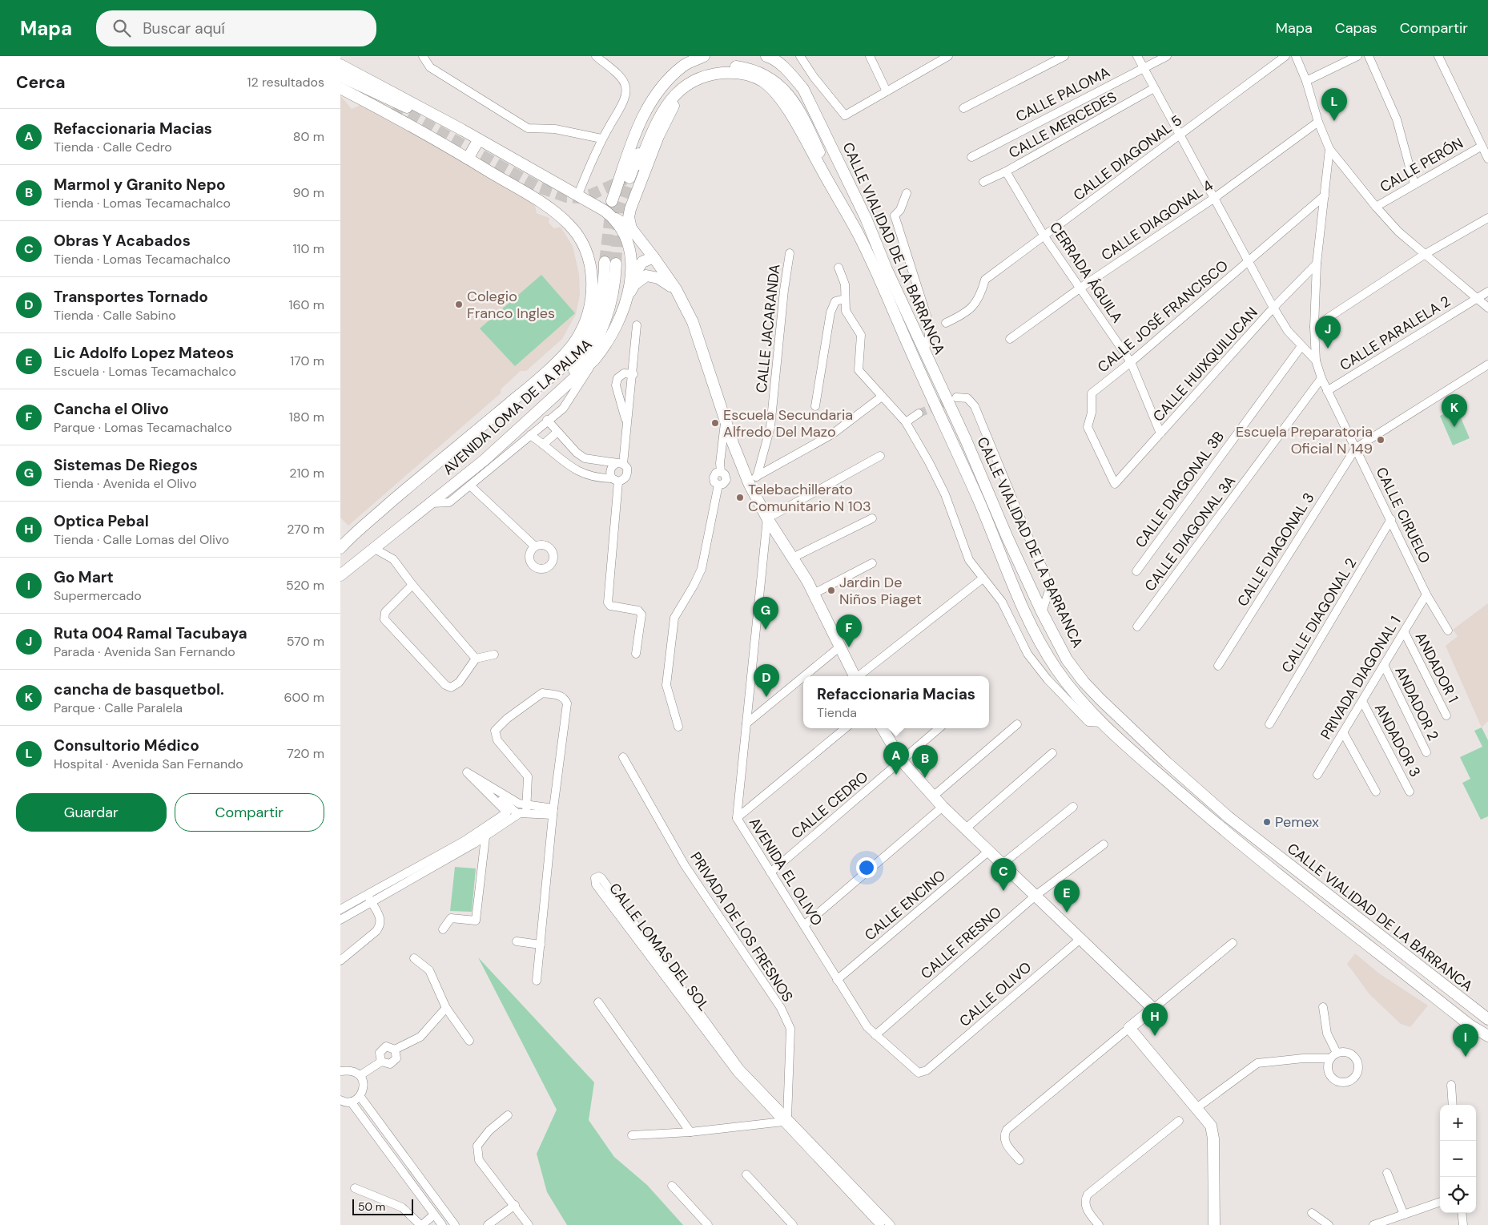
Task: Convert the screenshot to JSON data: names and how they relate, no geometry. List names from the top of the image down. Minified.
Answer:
{"streets":{"main road":["CALLE VIALIDAD DE LA BARRANCA","AVENIDA LOMA DE LA PALMA"],"street":["CALLE PALOMA","CALLE MERCEDES","CALLE DIAGONAL 5","CALLE PERÓN","CALLE DIAGONAL 4","CERRADA ÁGUILA","CALLE JOSÉ FRANCISCO","CALLE JACARANDA","CALLE PARALELA 2","CALLE HUIXQUILUCAN","CALLE DIAGONAL 3B","CALLE CIRUELO","CALLE DIAGONAL 3A","CALLE DIAGONAL 3","CALLE DIAGONAL 2","ANDADOR 1","PRIVADA DIAGONAL 1","ANDADOR 2","ANDADOR 3","CALLE CEDRO","AVENIDA EL OLIVO","CALLE ENCINO","PRIVADA DE LOS FRESNOS","CALLE FRESNO","CALLE LOMAS DEL SOL","CALLE OLIVO"]},"crossings":[["CALLE MERCEDES","CERRADA ÁGUILA"],["CALLE DIAGONAL 5","CERRADA ÁGUILA"],["CALLE DIAGONAL 4","CERRADA ÁGUILA"],["CERRADA ÁGUILA","CALLE JOSÉ FRANCISCO"],["CERRADA ÁGUILA","CALLE HUIXQUILUCAN"],["CALLE JOSÉ FRANCISCO","CALLE HUIXQUILUCAN"],["CALLE PARALELA 2","CALLE CIRUELO"],["CALLE CIRUELO","CALLE DIAGONAL 3A"],["CALLE CIRUELO","CALLE DIAGONAL 3"],["CALLE CIRUELO","CALLE DIAGONAL 2"],["CALLE CIRUELO","PRIVADA DIAGONAL 1"],["ANDADOR 1","PRIVADA DIAGONAL 1"],["PRIVADA DIAGONAL 1","ANDADOR 2"],["PRIVADA DIAGONAL 1","ANDADOR 3"],["CALLE CEDRO","AVENIDA EL OLIVO"],["AVENIDA EL OLIVO","CALLE ENCINO"],["AVENIDA EL OLIVO","CALLE FRESNO"],["AVENIDA EL OLIVO","CALLE OLIVO"],["PRIVADA DE LOS FRESNOS","CALLE LOMAS DEL SOL"]],"places":["Colegio Franco Ingles","Escuela Secundaria Alfredo Del Mazo","Escuela Preparatoria Oficial N 149","Telebachillerato Comunitario N 103","Jardin De Niños Piaget","Pemex"],"scale_bar":"50 m","page":{"header":"Mapa","search":"Buscar aquí","nav":["Mapa","Capas","Compartir"],"heading":["Cerca","12 resultados"],"pins":["L","J","K","G","F","D","A","B","C","E","H","I"],"list":[{"mark":"A","name":"Refaccionaria Macias","note":"Tienda · Calle Cedro","value":"80 m"},{"mark":"B","name":"Marmol y Granito Nepo","note":"Tienda · Lomas Tecamachalco","value":"90 m"},{"mark":"C","name":"Obras Y Acabados","note":"Tienda · Lomas Tecamachalco","value":"110 m"},{"mark":"D","name":"Transportes Tornado","note":"Tienda · Calle Sabino","value":"160 m"},{"mark":"E","name":"Lic Adolfo Lopez Mateos","note":"Escuela · Lomas Tecamachalco","value":"170 m"},{"mark":"F","name":"Cancha el Olivo","note":"Parque · Lomas Tecamachalco","value":"180 m"},{"mark":"G","name":"Sistemas De Riegos","note":"Tienda · Avenida el Olivo","value":"210 m"},{"mark":"H","name":"Optica Pebal","note":"Tienda · Calle Lomas del Olivo","value":"270 m"},{"mark":"I","name":"Go Mart","note":"Supermercado","value":"520 m"},{"mark":"J","name":"Ruta 004 Ramal Tacubaya","note":"Parada · Avenida San Fernando","value":"570 m"},{"mark":"K","name":"cancha de basquetbol.","note":"Parque · Calle Paralela","value":"600 m"},{"mark":"L","name":"Consultorio Médico","note":"Hospital · Avenida San Fernando","value":"720 m"}],"popup":["Refaccionaria Macias","Tienda"],"buttons":["Guardar","Compartir"],"map_buttons":["+","−"],"scale":"50 m"}}
